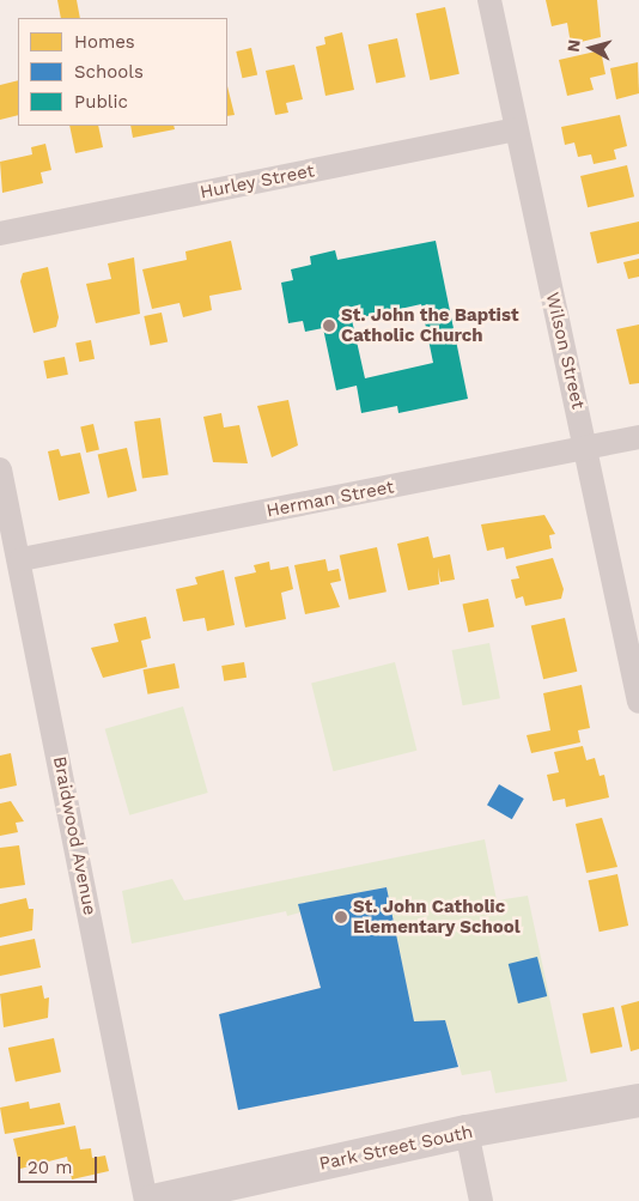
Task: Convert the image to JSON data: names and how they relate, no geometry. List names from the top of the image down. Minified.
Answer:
{"streets":{"street":["Hurley Street","Wilson Street","Herman Street","Braidwood Avenue","Park Street South"]},"crossings":[["Hurley Street","Wilson Street"],["Wilson Street","Herman Street"],["Herman Street","Braidwood Avenue"]],"places":["St. John the Baptist Catholic Church","St. John Catholic Elementary School"],"legend":["Homes","Schools","Public"],"scale_bar":"20 m","north":"left"}
